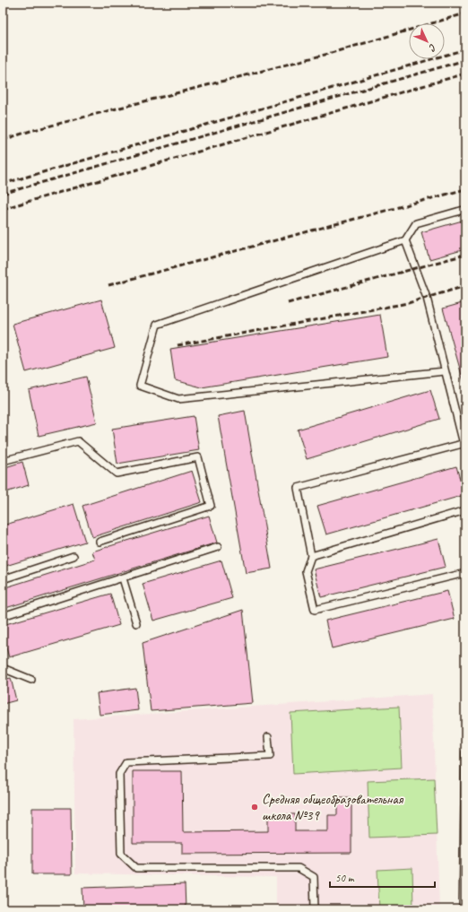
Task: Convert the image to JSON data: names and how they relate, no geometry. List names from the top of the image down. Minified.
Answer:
{"places":["Средняя общеобразовательная школа №39"],"scale_bar":"50 m","north":"bottom right"}
